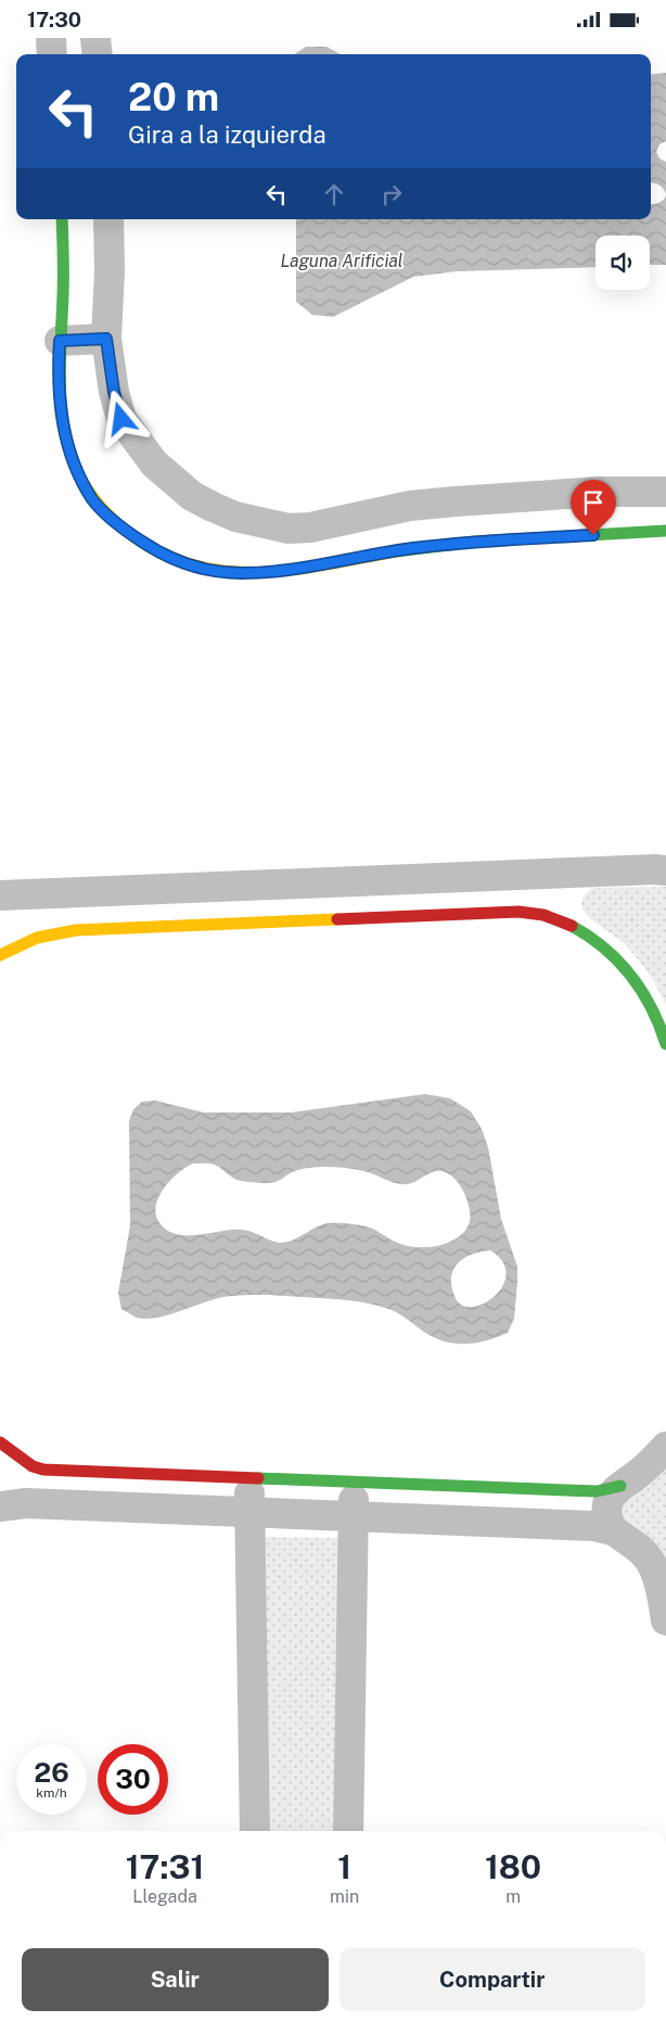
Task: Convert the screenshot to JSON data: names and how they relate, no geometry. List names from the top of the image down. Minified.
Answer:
{"water":["Laguna Arificial"],"page":{"status":"17:30","turn":["20 m","Gira a la izquierda"],"speed":"26 km/h","limit":"30","eta":["17:31","Llegada","1","min","180","m"],"buttons":["Salir","Compartir"]}}
